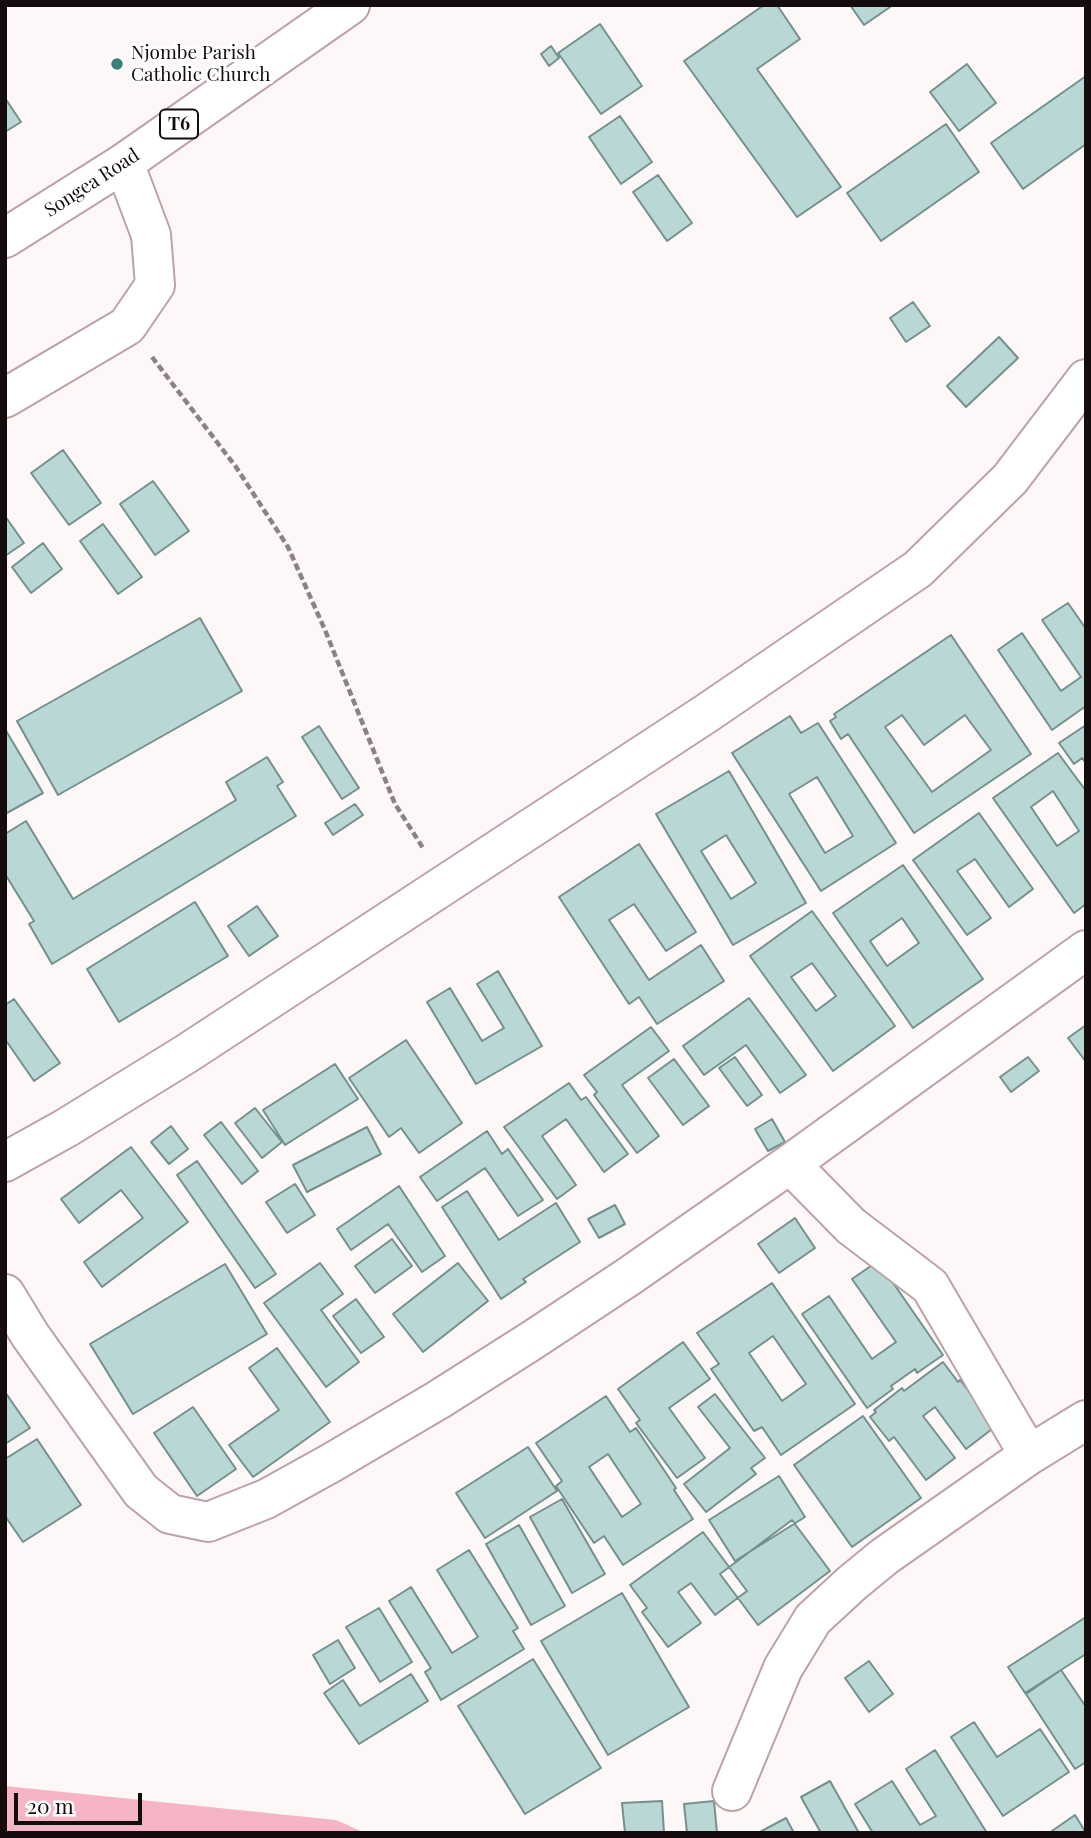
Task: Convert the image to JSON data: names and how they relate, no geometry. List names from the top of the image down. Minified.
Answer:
{"streets":{"main road":["T6","Songea Road"]},"places":["Njombe Parish Catholic Church"],"scale_bar":"20 m"}
